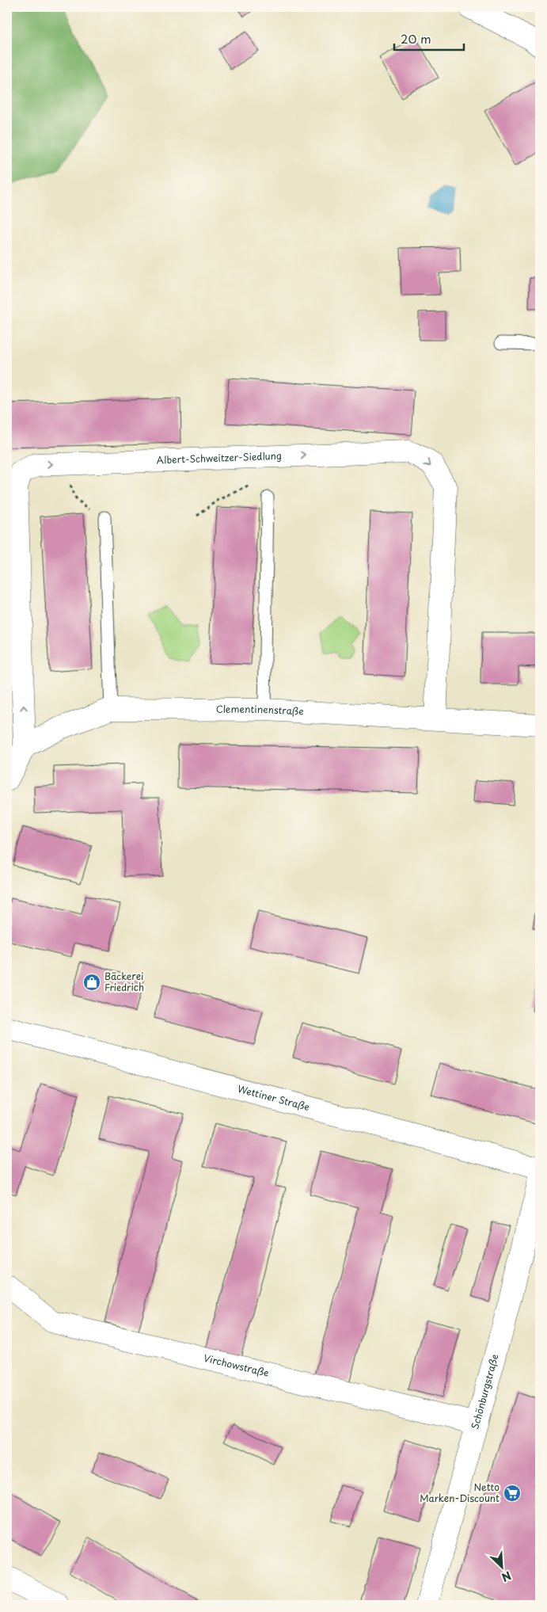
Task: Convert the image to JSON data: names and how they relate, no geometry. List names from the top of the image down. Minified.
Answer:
{"streets":{"street":["Albert-Schweitzer-Siedlung","Clementinenstraße","Wettiner Straße","Virchowstraße","Schönburgstraße"]},"crossings":[["Albert-Schweitzer-Siedlung","Clementinenstraße"],["Virchowstraße","Schönburgstraße"]],"places":{"shop":["Bäckerei Friedrich"],"supermarket":["Netto Marken-Discount"]},"scale_bar":"20 m","north":"bottom right"}
